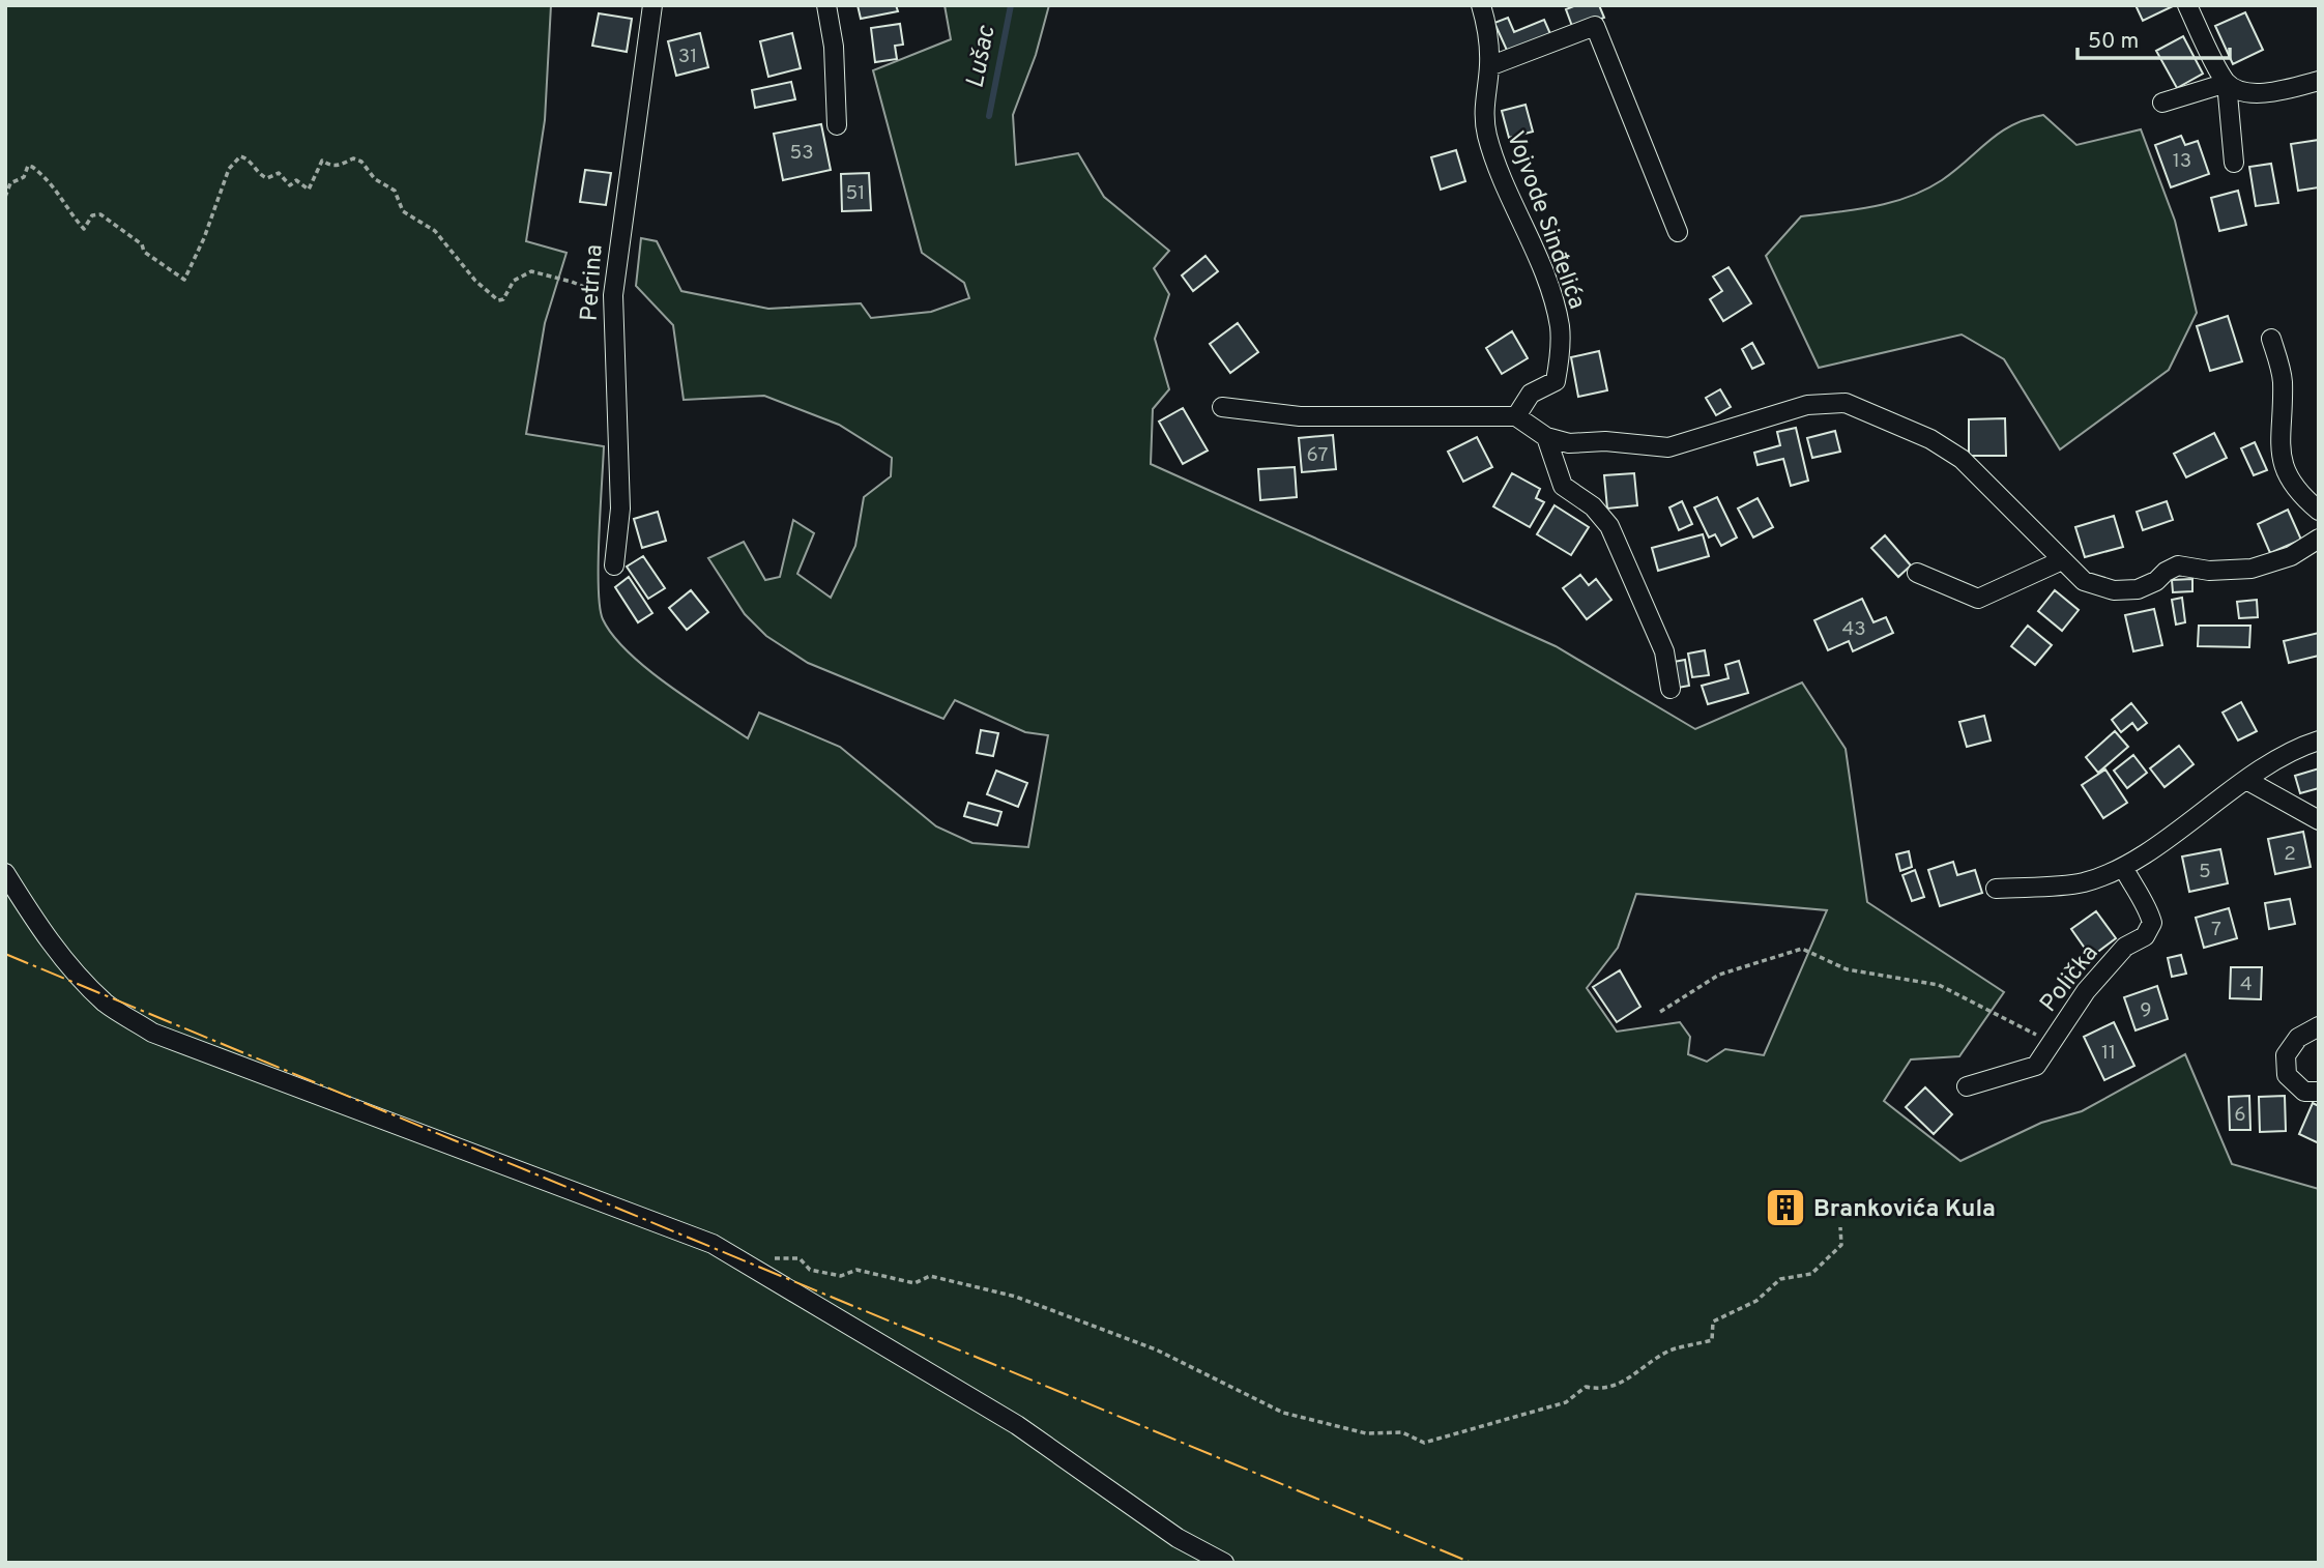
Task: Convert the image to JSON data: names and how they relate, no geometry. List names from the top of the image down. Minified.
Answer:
{"streets":{"street":["Vojvode Sinđelića","Petrina","Polička"]},"water":["Lušac"],"places":{"building":["Brankovića Kula"]},"house_numbers":["31","53","13","51","67","43","2","5","7","4","9","11","6"],"scale_bar":"50 m"}
